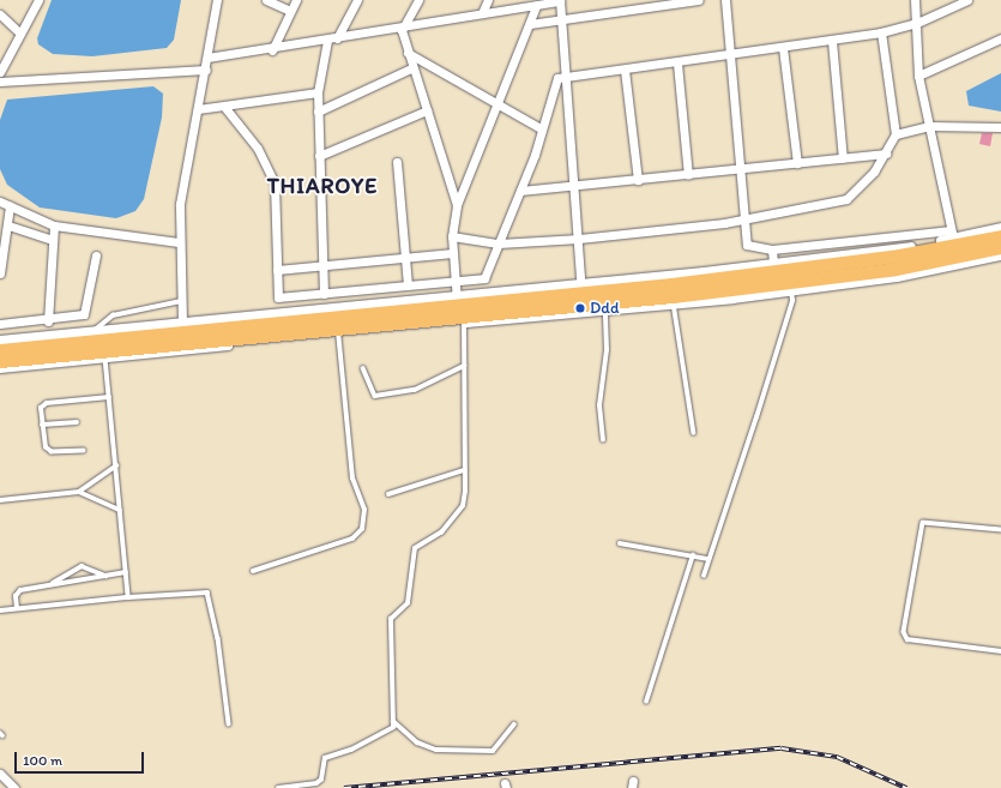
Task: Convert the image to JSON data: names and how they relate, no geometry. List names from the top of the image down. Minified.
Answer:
{"districts":["THIAROYE"],"places":["Ddd"],"scale_bar":"100 m"}
